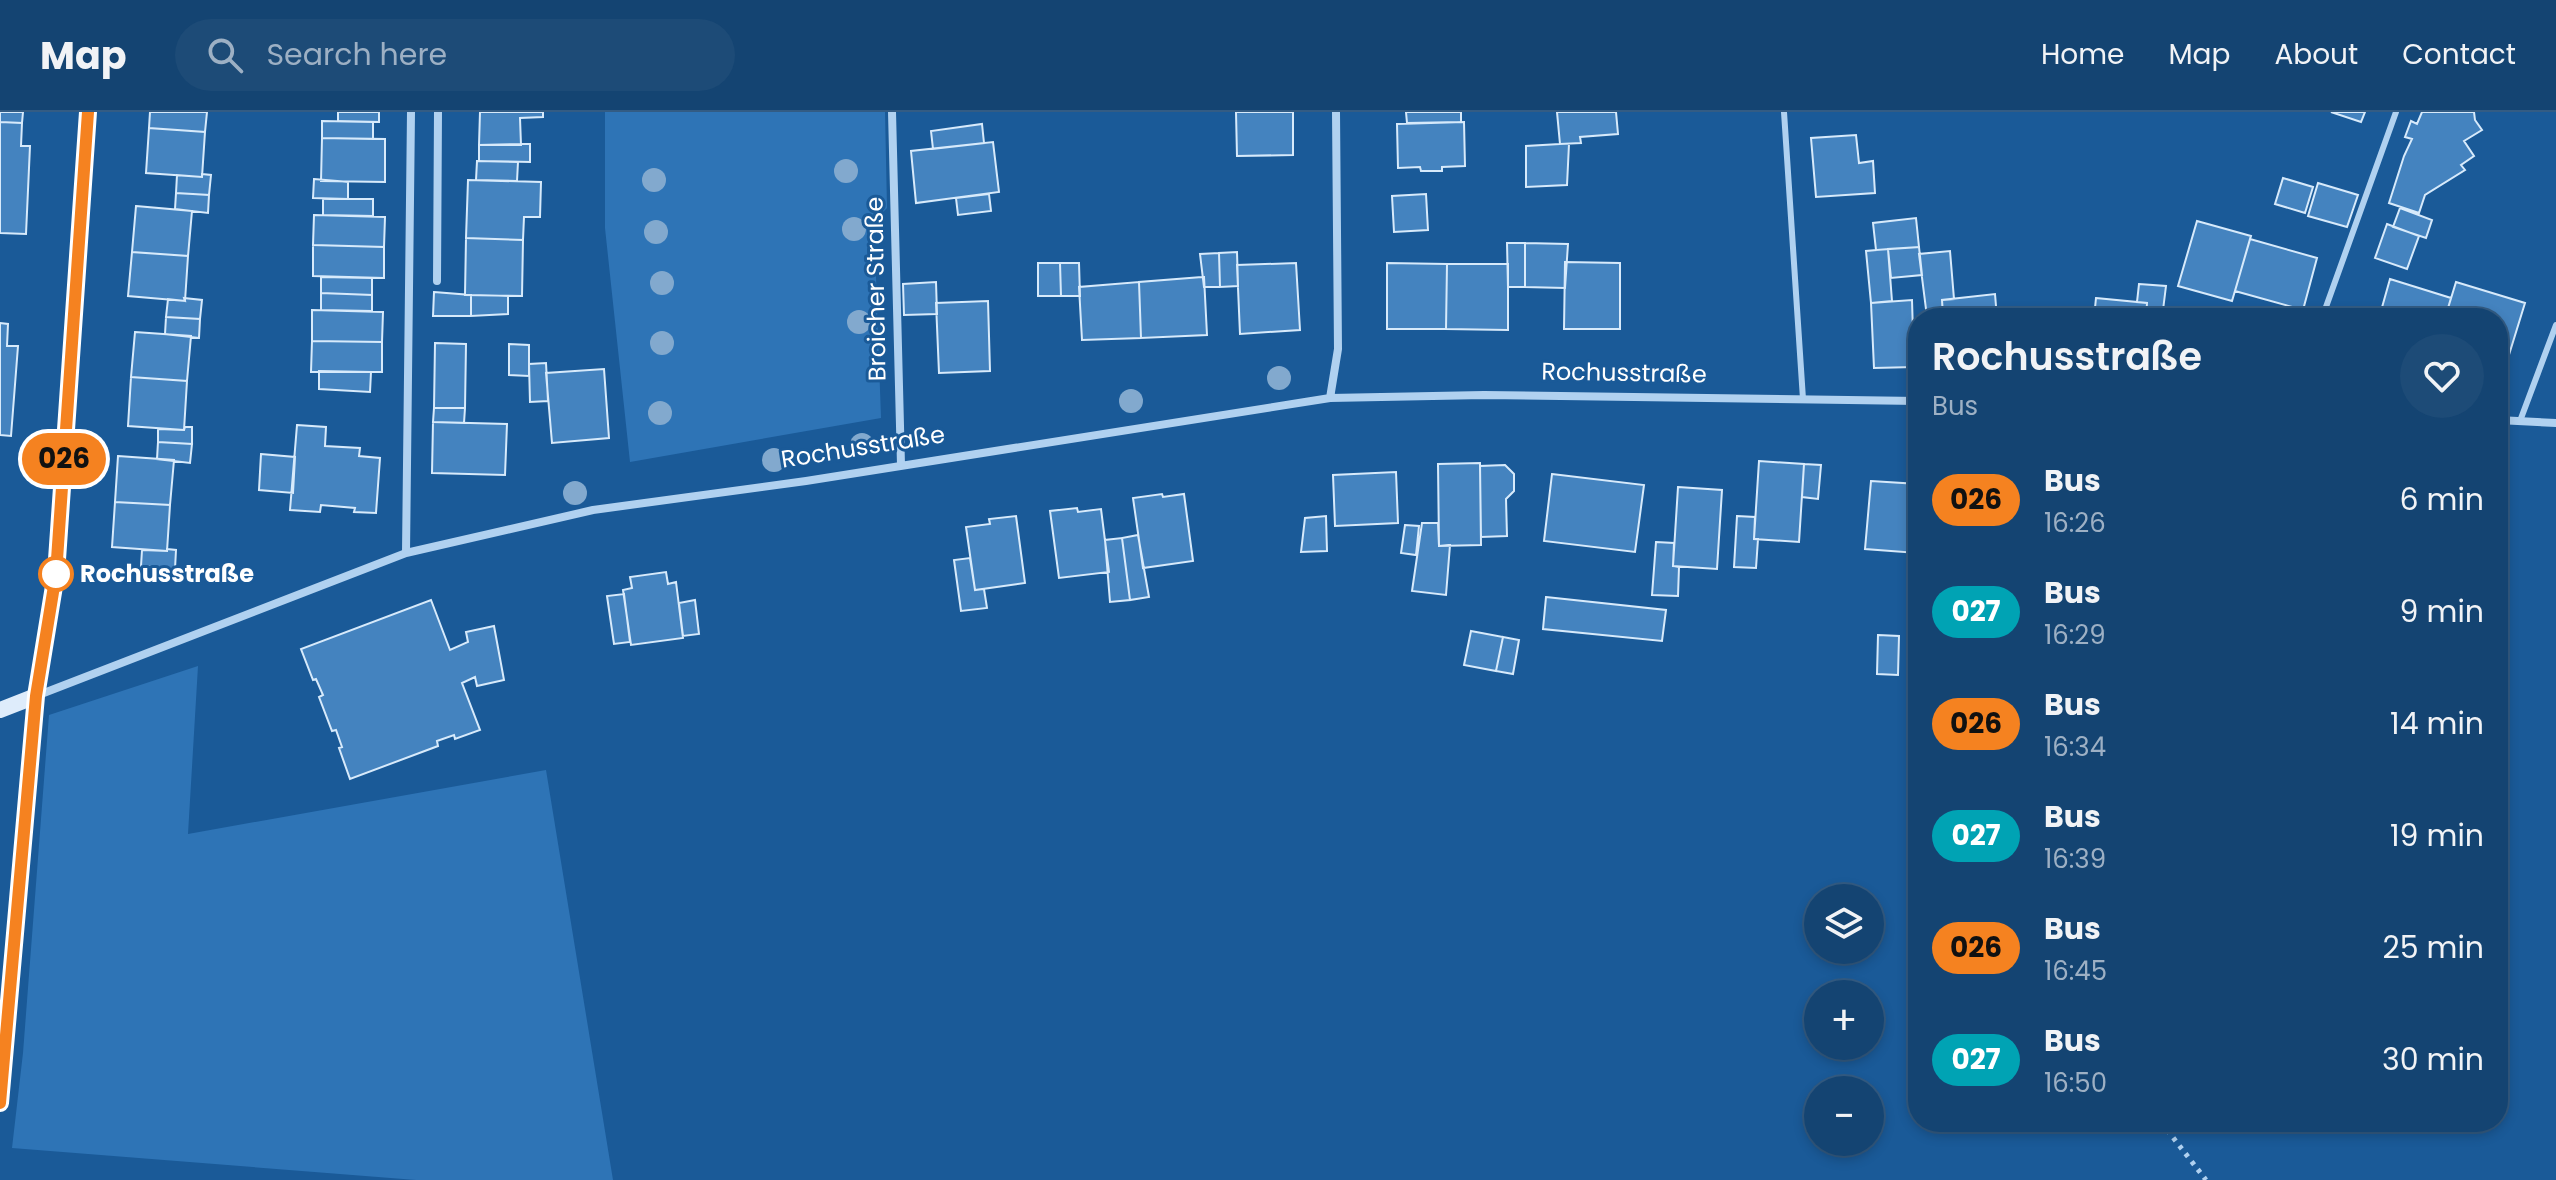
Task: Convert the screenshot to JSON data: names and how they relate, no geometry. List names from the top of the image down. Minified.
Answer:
{"streets":{"street":["Broicher Straße","Rochusstraße"]},"crossings":[["Broicher Straße","Rochusstraße"]],"places":["Rochusstraße"],"lines":["bus line 026"],"page":{"header":"Map","search":"Search here","nav":["Home","Map","About","Contact"],"on_map":"026","heading":["Rochusstraße","Bus"],"list":[{"mark":"026","name":"Bus","note":"16:26","value":"6 min"},{"mark":"027","name":"Bus","note":"16:29","value":"9 min"},{"mark":"026","name":"Bus","note":"16:34","value":"14 min"},{"mark":"027","name":"Bus","note":"16:39","value":"19 min"},{"mark":"026","name":"Bus","note":"16:45","value":"25 min"},{"mark":"027","name":"Bus","note":"16:50","value":"30 min"}],"map_buttons":["+","−"]}}
